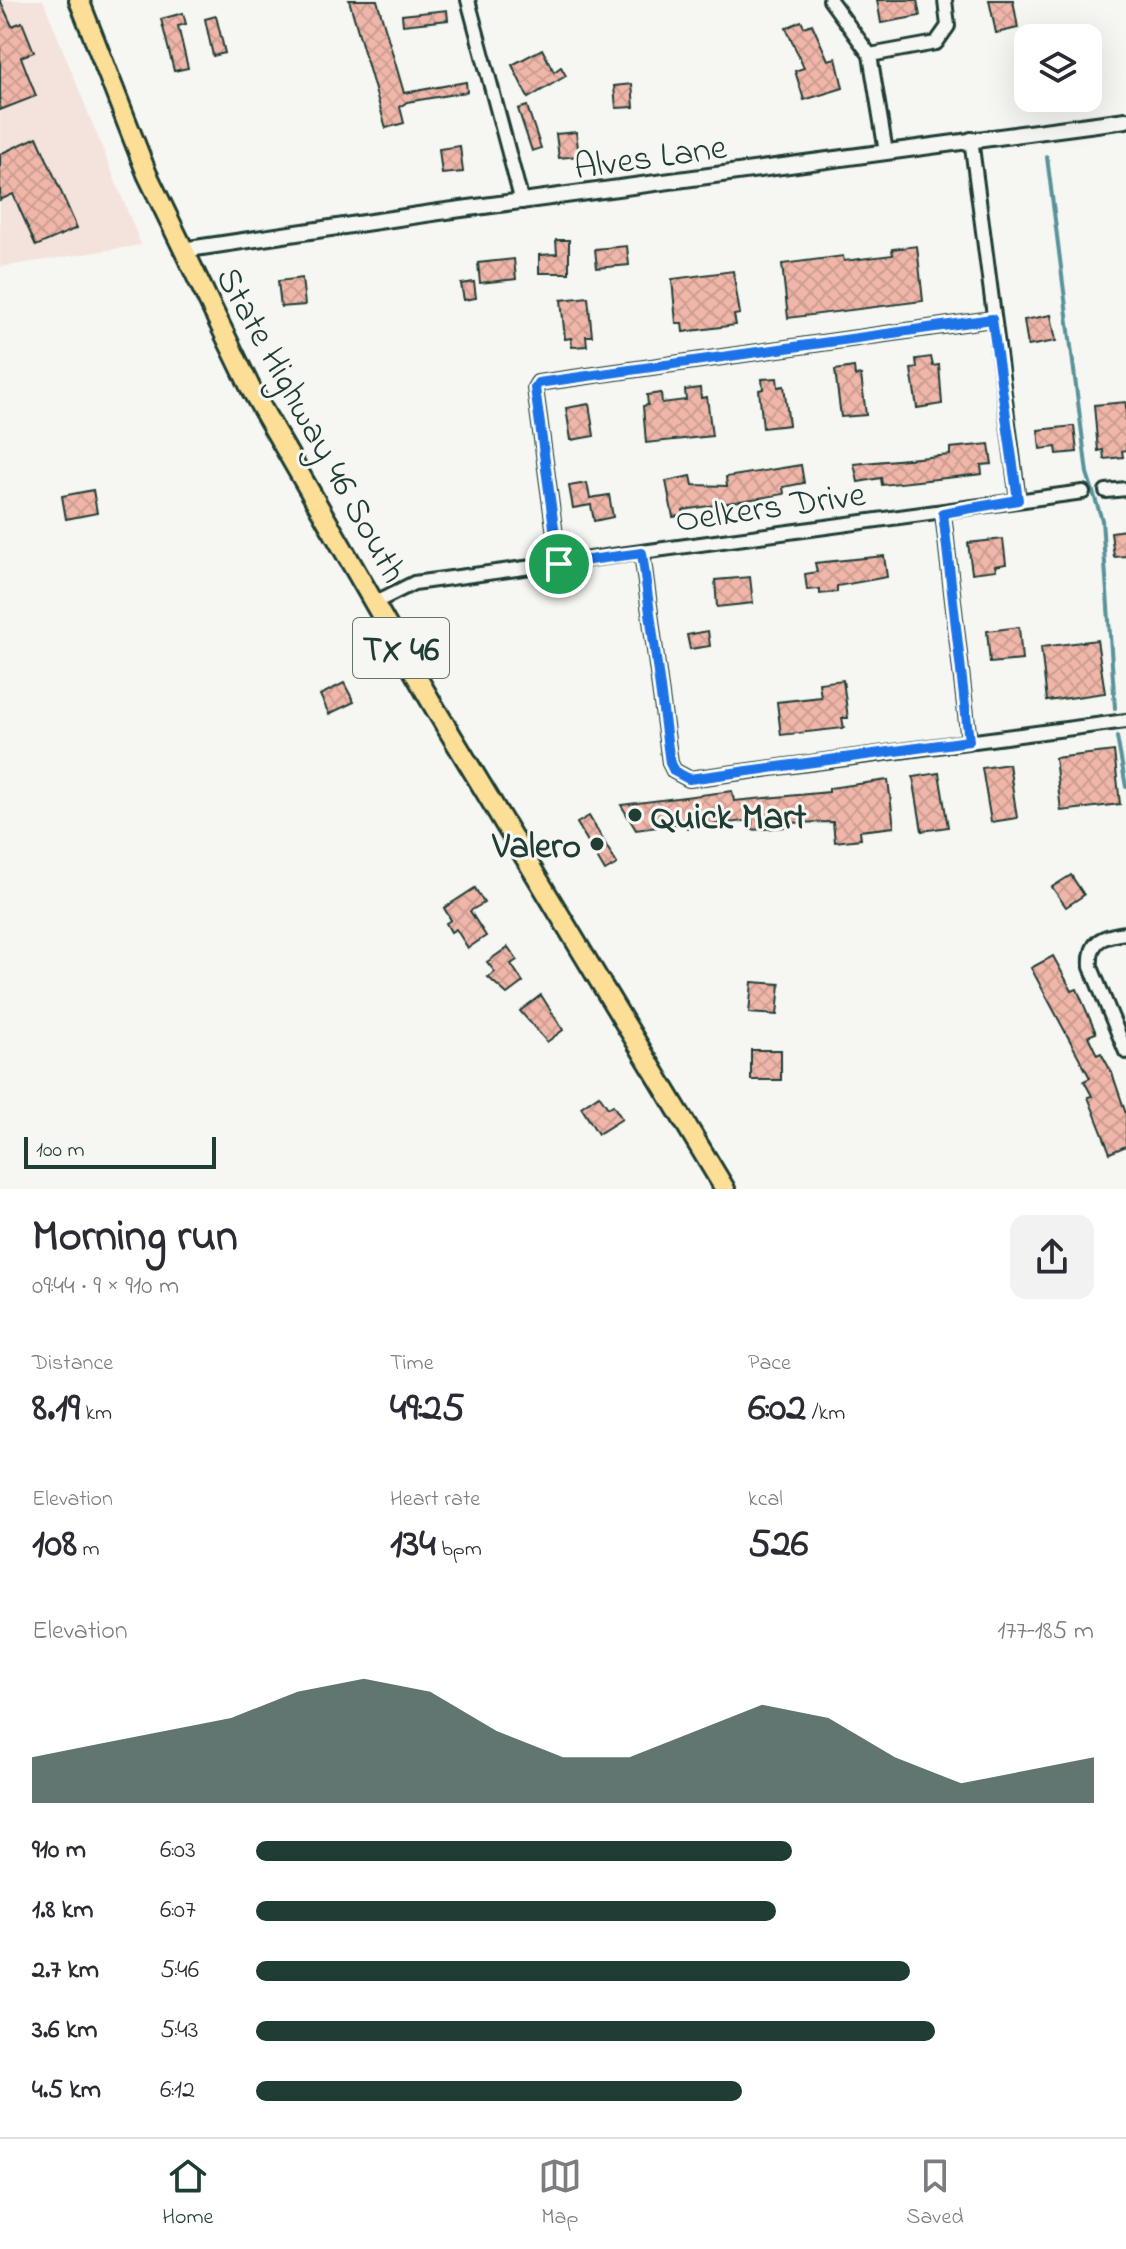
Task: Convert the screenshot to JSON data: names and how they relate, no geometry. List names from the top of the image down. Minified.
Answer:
{"streets":{"main road":["State Highway 46 South","TX 46"],"street":["Alves Lane","Oelkers Drive"]},"crossings":[["Alves Lane","State Highway 46 South"],["State Highway 46 South","Oelkers Drive"]],"places":["Quick Mart","Valero"],"scale_bar":"100 m","page":{"scale":"100 m","heading":["Morning run","09:44 · 9 × 910 m"],"stats":[["Distance","8.19 km"],["Time","49:25"],["Pace","6:02 /km"],["Elevation","108 m"],["Heart rate","134 bpm"],["kcal","526"]],"chart":["Elevation","177–185 m"],"list":[{"name":"910 m","note":"6:03"},{"name":"1.8 km","note":"6:07"},{"name":"2.7 km","note":"5:46"},{"name":"3.6 km","note":"5:43"},{"name":"4.5 km","note":"6:12"}],"tabs":["Home","Map","Saved"]}}
